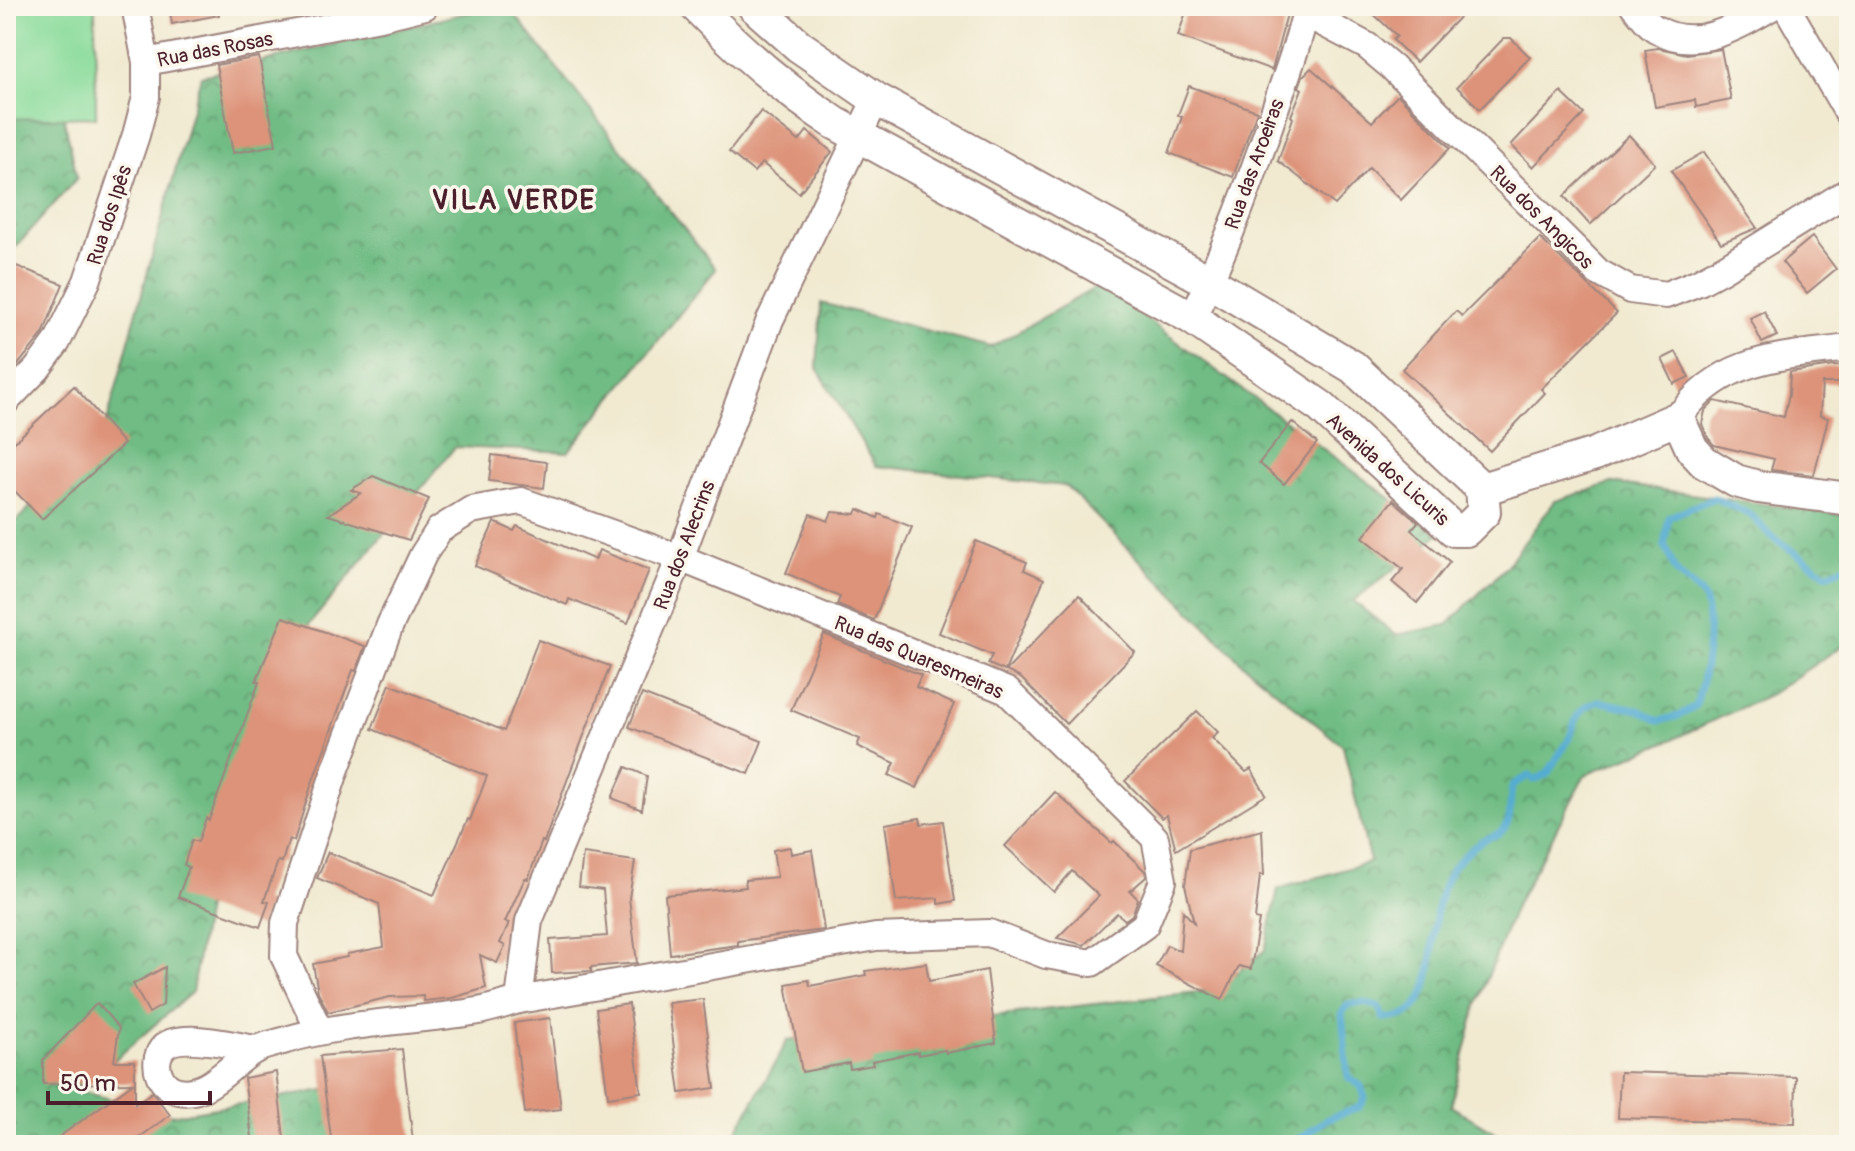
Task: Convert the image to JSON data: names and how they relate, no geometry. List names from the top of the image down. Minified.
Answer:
{"streets":{"street":["Rua das Rosas","Rua das Aroeiras","Rua dos Ipês","Rua dos Angicos","Avenida dos Licuris","Rua dos Alecrins","Rua das Quaresmeiras"]},"crossings":[["Rua das Rosas","Rua dos Ipês"],["Rua das Aroeiras","Rua dos Angicos"],["Rua das Aroeiras","Avenida dos Licuris"],["Avenida dos Licuris","Rua dos Alecrins"],["Rua dos Alecrins","Rua das Quaresmeiras"]],"districts":["VILA VERDE"],"scale_bar":"50 m"}
